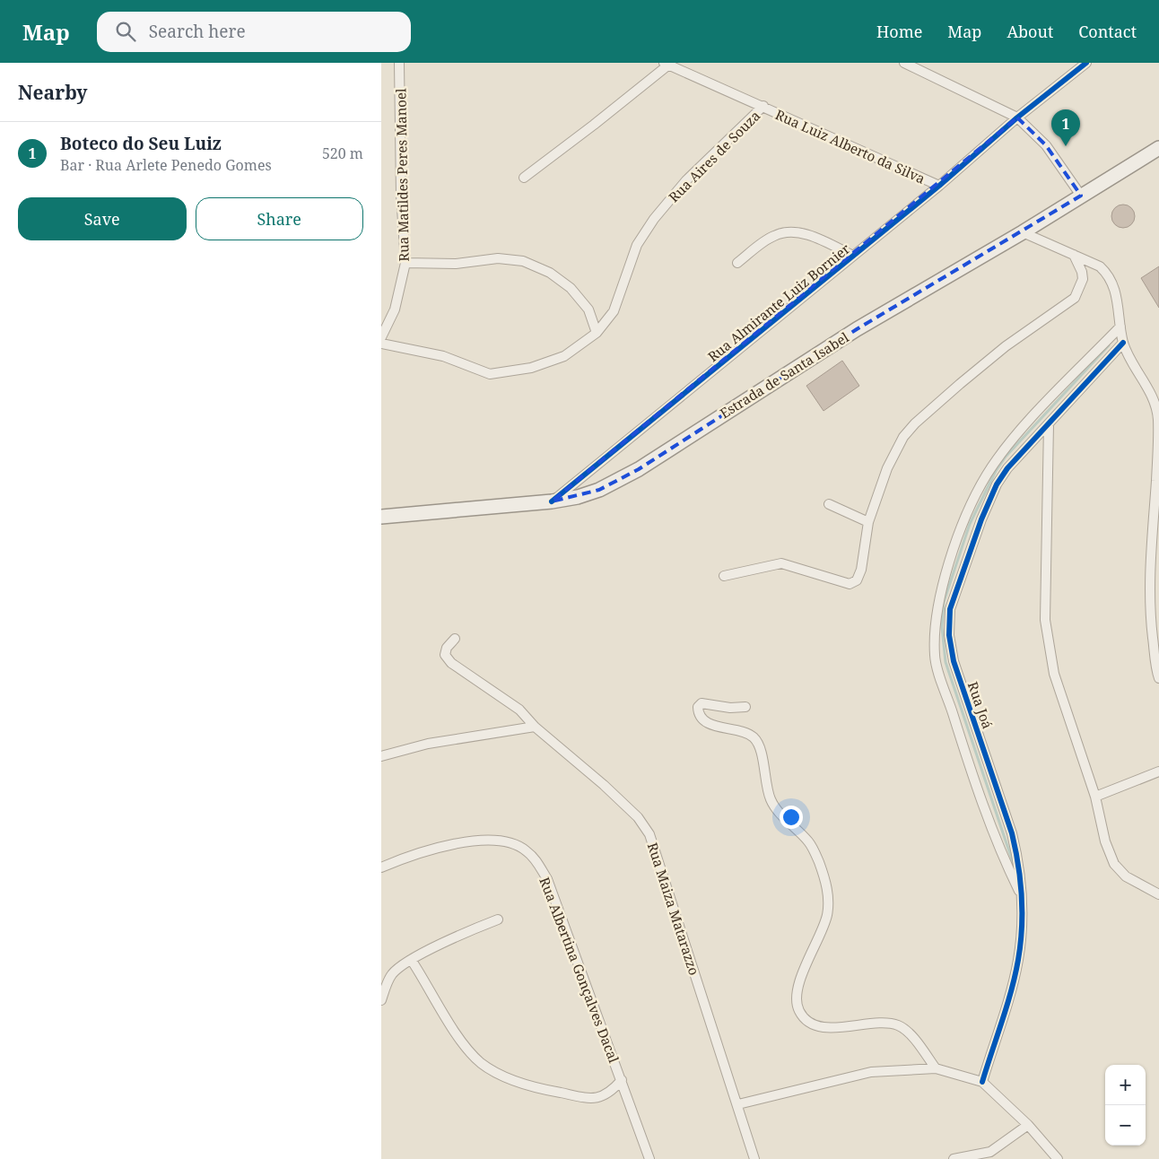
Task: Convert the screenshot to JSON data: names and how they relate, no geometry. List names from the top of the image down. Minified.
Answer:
{"streets":{"main road":["Estrada de Santa Isabel"],"street":["Rua Luiz Alberto da Silva","Rua Aires de Souza","Rua Matildes Peres Manoel","Rua Almirante Luiz Bornier","Rua Joá","Rua Maiza Matarazzo","Rua Albertina Gonçalves Dacal"]},"crossings":[["Rua Luiz Alberto da Silva","Rua Aires de Souza"],["Rua Luiz Alberto da Silva","Rua Almirante Luiz Bornier"],["Rua Almirante Luiz Bornier","Estrada de Santa Isabel"]],"page":{"header":"Map","search":"Search here","nav":["Home","Map","About","Contact"],"heading":"Nearby","pins":"1","list":[{"mark":"1","name":"Boteco do Seu Luiz","note":"Bar · Rua Arlete Penedo Gomes","value":"520 m"}],"buttons":["Save","Share"],"map_buttons":["+","−"]}}
